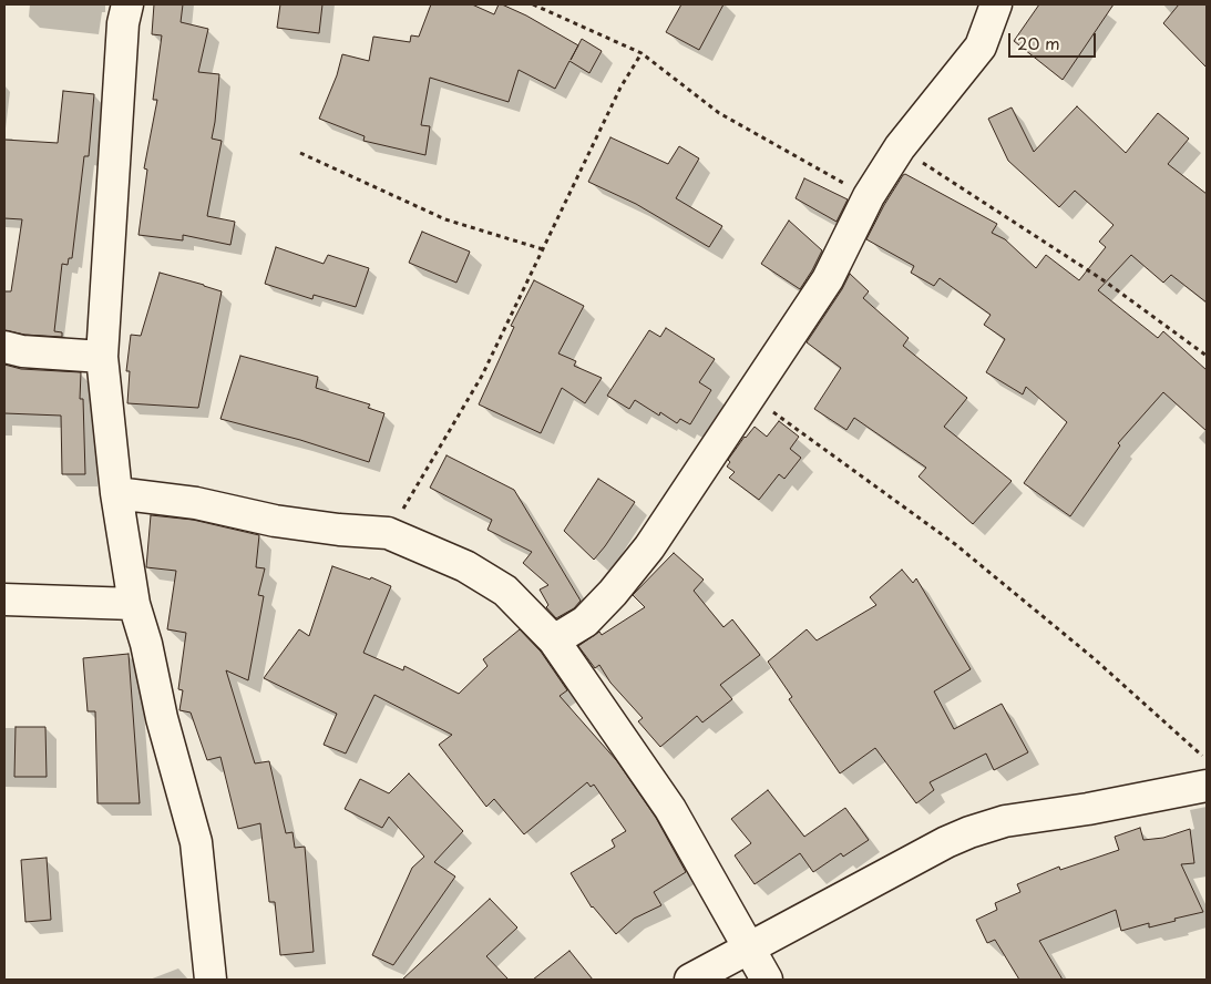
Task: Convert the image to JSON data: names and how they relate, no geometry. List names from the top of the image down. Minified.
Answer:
{"scale_bar":"20 m"}
